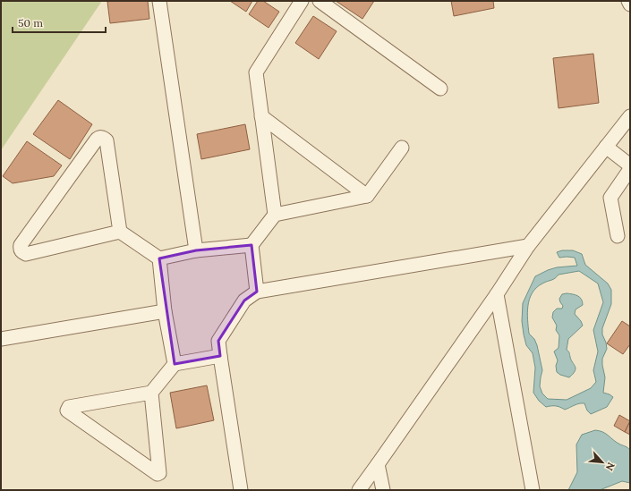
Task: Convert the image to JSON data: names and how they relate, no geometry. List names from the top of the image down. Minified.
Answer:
{"scale_bar":"50 m","north":"bottom right"}
